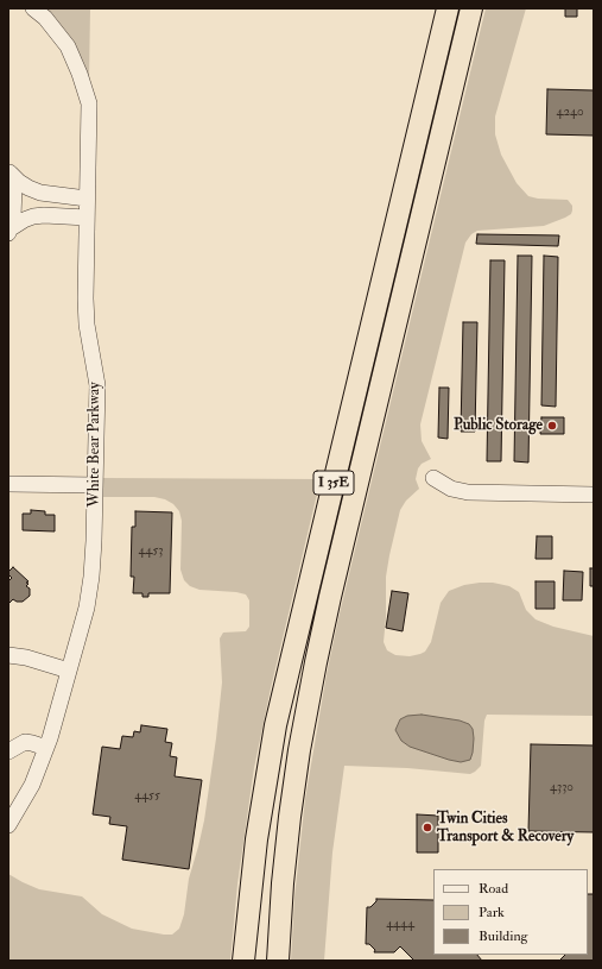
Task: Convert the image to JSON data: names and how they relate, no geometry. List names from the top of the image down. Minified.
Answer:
{"streets":{"highway":["I 35E"],"street":["White Bear Parkway"]},"places":["Public Storage","Twin Cities Transport & Recovery"],"house_numbers":["4240","4453","4330","4455","4444"],"legend":["Road","Park","Building"]}
